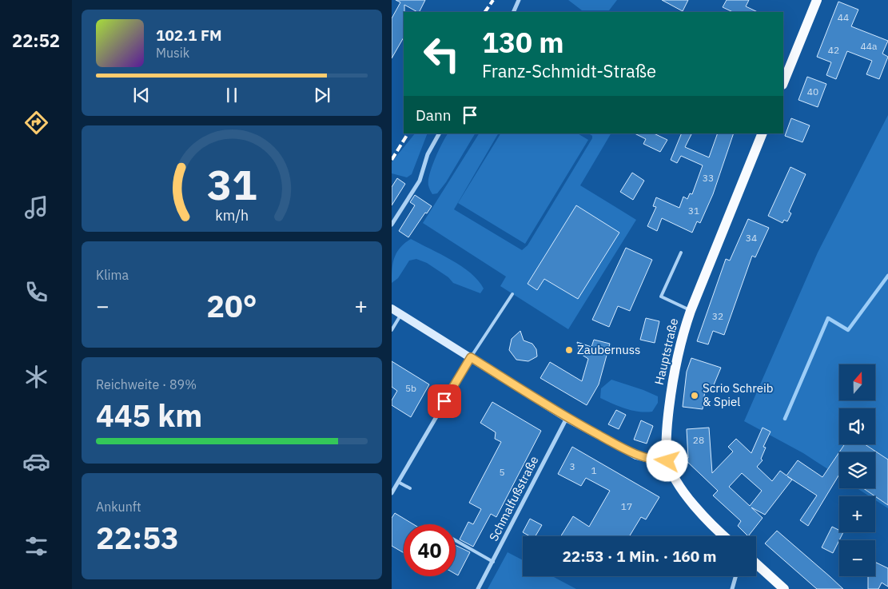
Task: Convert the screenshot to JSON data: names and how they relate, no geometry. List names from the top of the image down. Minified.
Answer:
{"streets":{"main road":["Hauptstraße"],"street":["Schmalfußstraße"]},"places":["Zaubernuss","Scrio Schreib & Spiel"],"house_numbers":["44","44a","42","40","33","31","34","32","5b","28","3","1","5","17"],"north":"top","page":{"tabs":"22:52","turn":["130 m","Franz-Schmidt-Straße"],"song":["102.1 FM","Musik"],"then":"Dann","tile":["Klima",["Reichweite · 89%","445 km"],["Ankunft","22:53"]],"heat":["−","20°","+"],"map_buttons":["+","−"],"limit":"40","trip":"22:53 · 1 Min. · 160 m","gauge":["31","km/h"]}}
